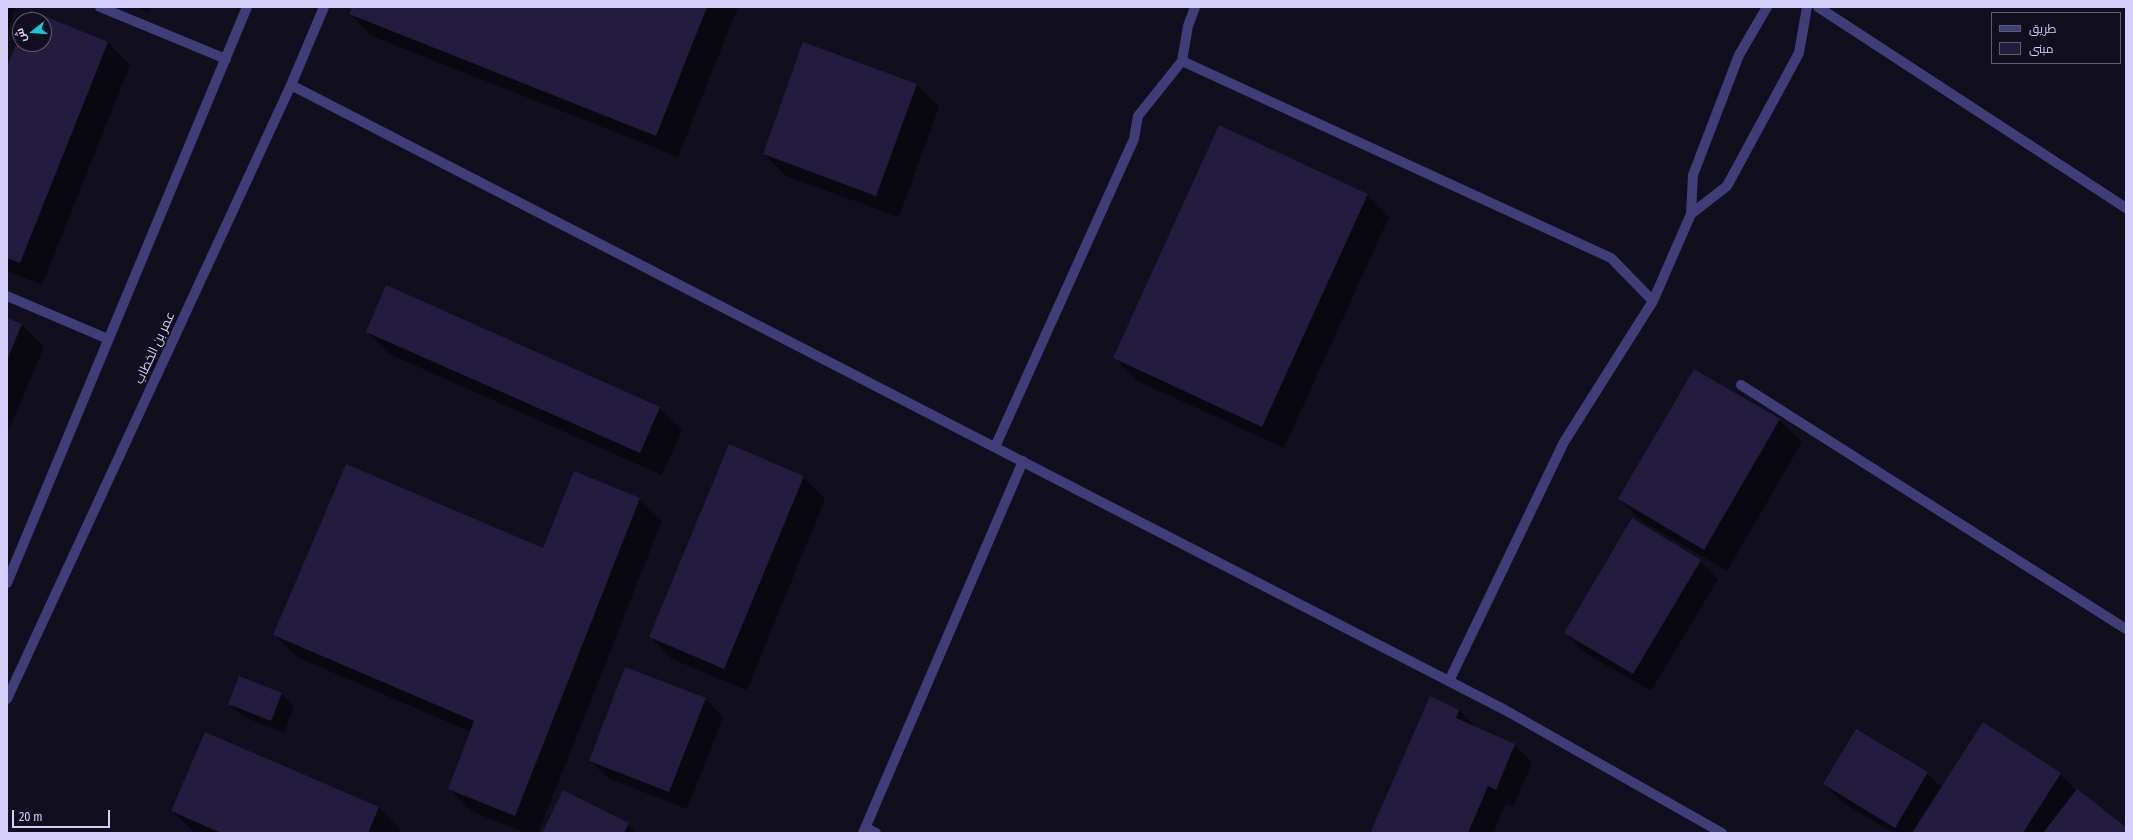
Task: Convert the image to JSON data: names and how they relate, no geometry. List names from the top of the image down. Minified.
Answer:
{"streets":{"street":["عمر بن الخطاب"]},"legend":["طريق","مبنى"],"scale_bar":"20 m","north":"left"}
